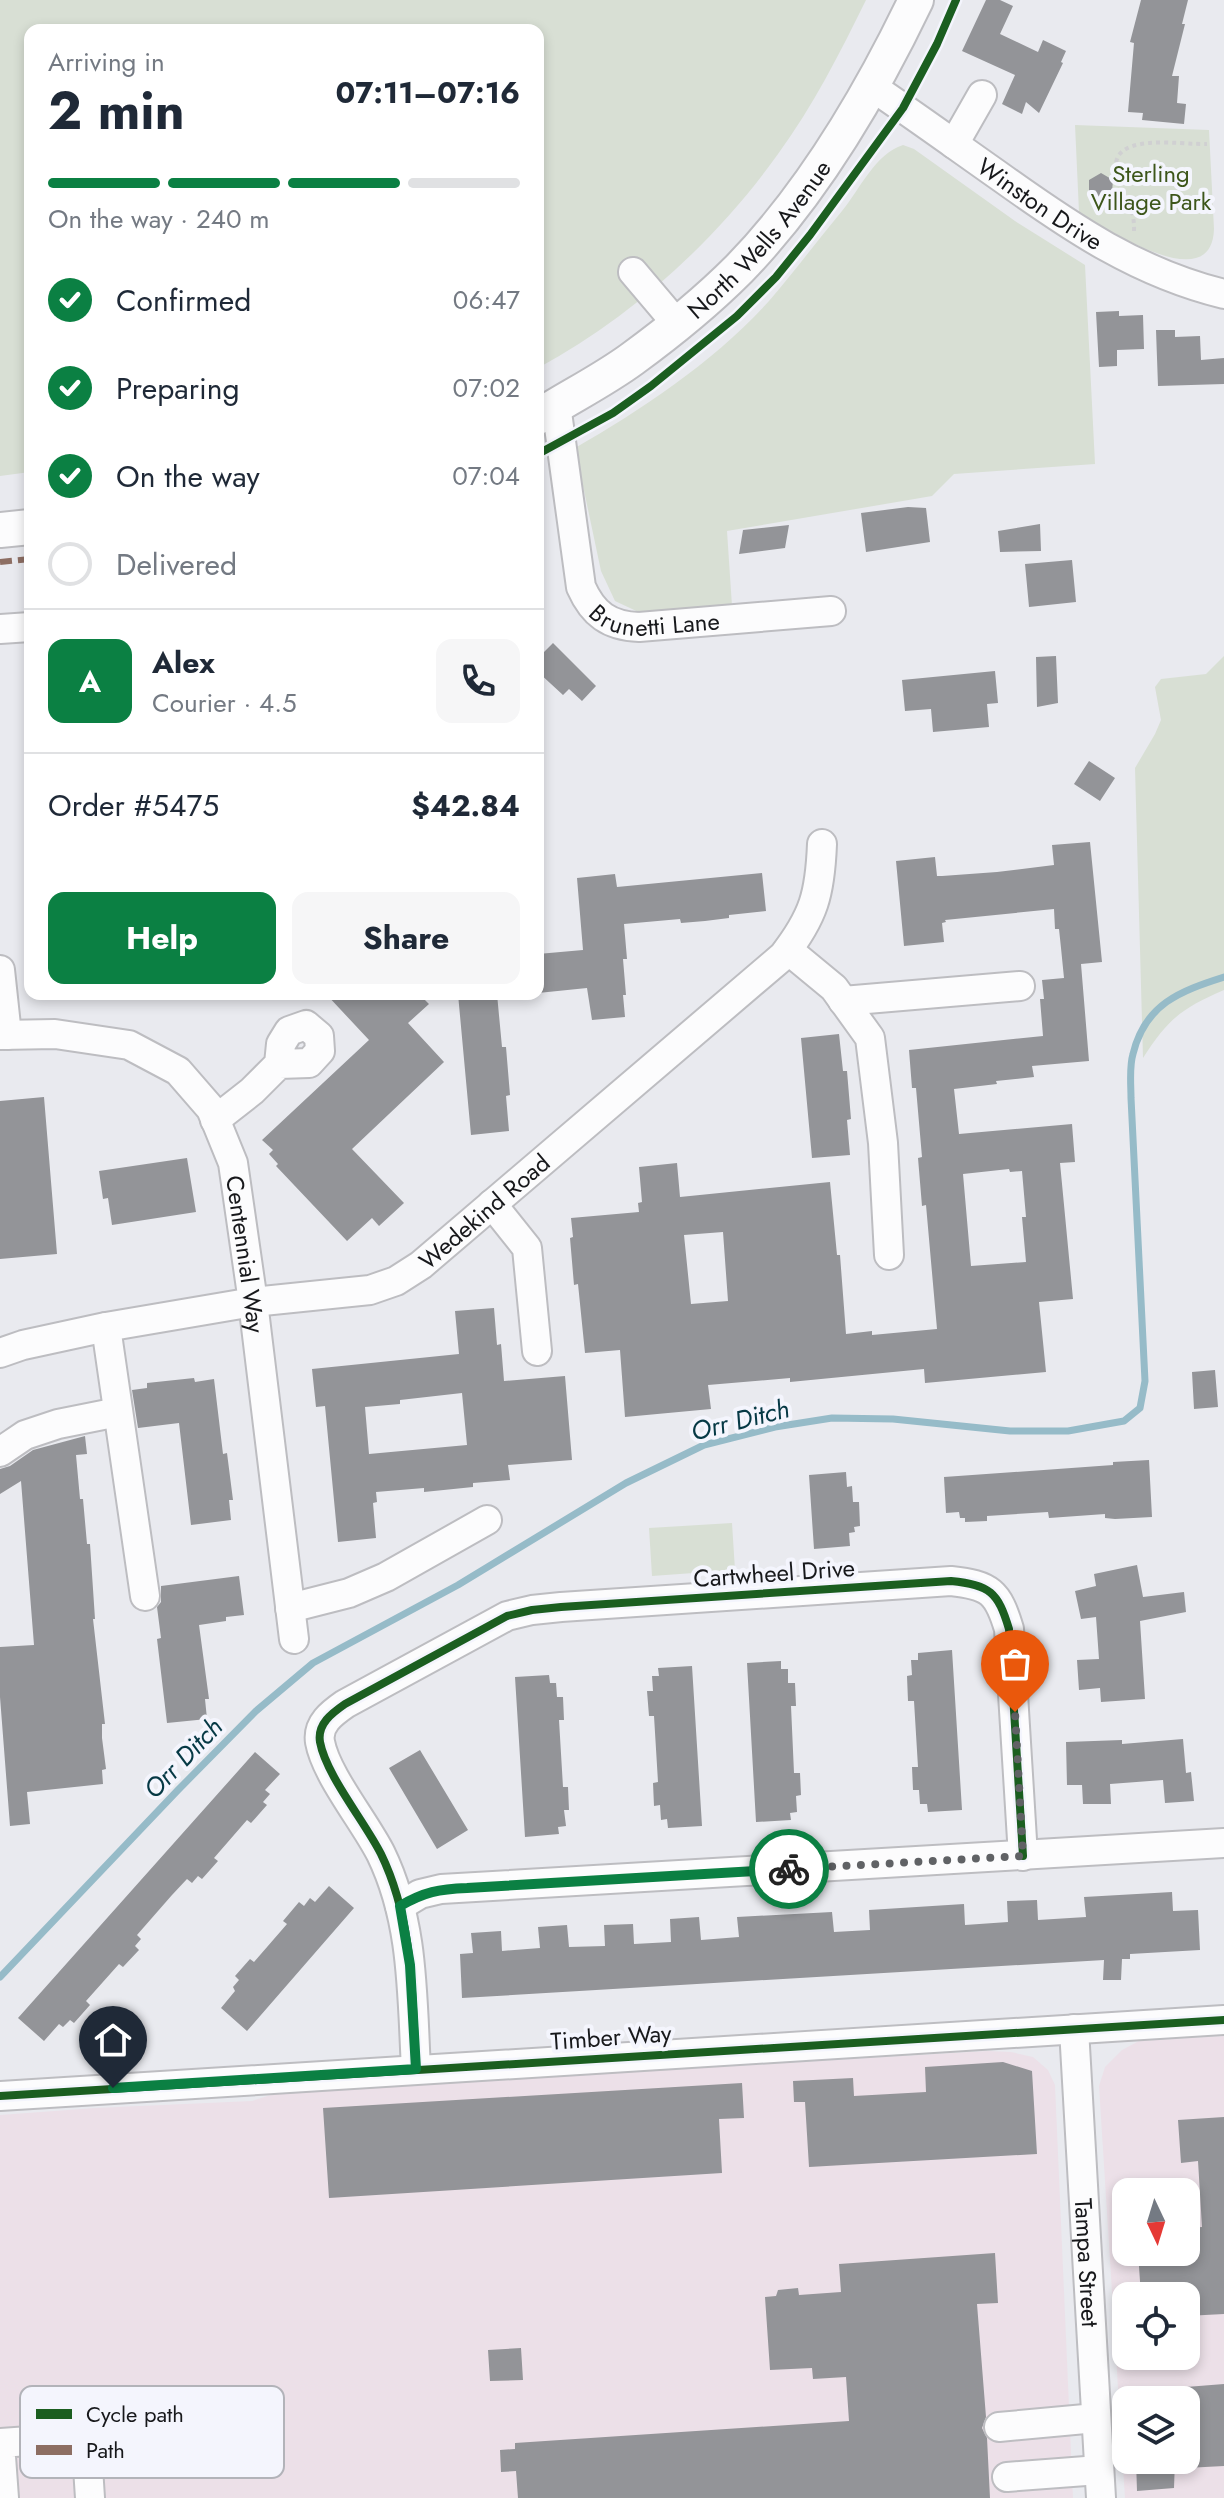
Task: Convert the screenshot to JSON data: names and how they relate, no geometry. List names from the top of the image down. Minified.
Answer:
{"streets":{"main road":["North Wells Avenue"],"street":["Winston Drive","Brunetti Lane","Wedekind Road","Centennial Way","Cartwheel Drive","Timber Way","Tampa Street"]},"crossings":[["Winston Drive","North Wells Avenue"],["North Wells Avenue","Brunetti Lane"],["Wedekind Road","Centennial Way"],["Timber Way","Tampa Street"]],"water":["Orr Ditch"],"parks":["Sterling Village Park"],"legend":["Cycle path","Path"],"north":"bottom","page":{"heading":["2 min","Arriving in","07:11–07:16"],"panel":["Alex","Courier · 4.5","Order #5475","$42.84"],"bar":"On the way · 240 m","list":[["Confirmed","06:47"],["Preparing","07:02"],["On the way","07:04"],"Delivered"],"round":"A","buttons":["Help","Share"]}}
